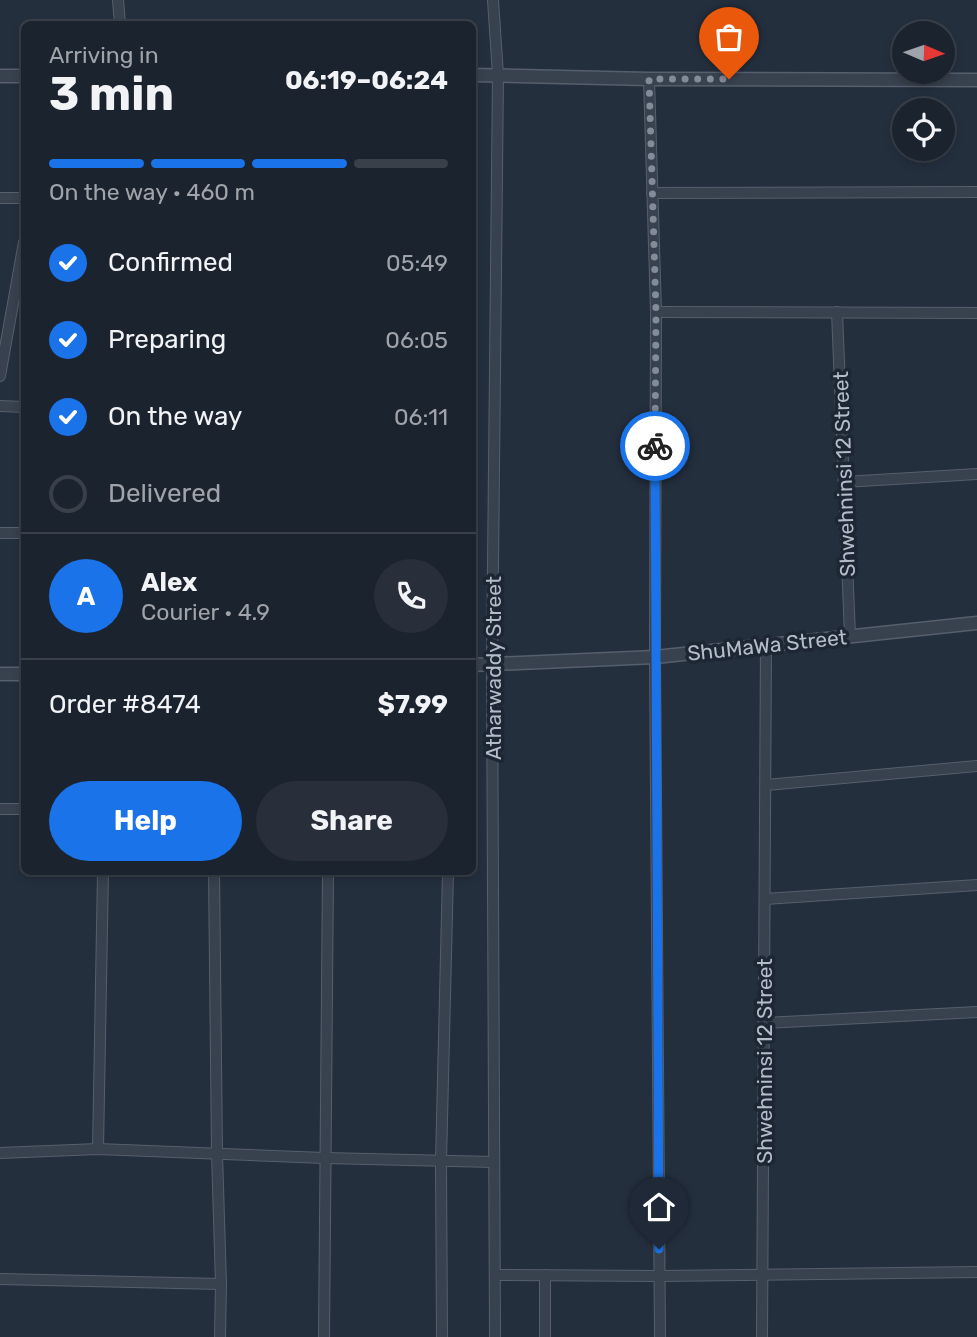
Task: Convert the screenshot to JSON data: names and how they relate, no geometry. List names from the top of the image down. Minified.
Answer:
{"streets":{"street":["Shwehninsi 12 Street","ShuMaWa Street","Atharwaddy Street"]},"crossings":[["Shwehninsi 12 Street","ShuMaWa Street"],["ShuMaWa Street","Atharwaddy Street"]],"north":"right","page":{"heading":["3 min","Arriving in","06:19–06:24"],"panel":["Alex","Courier · 4.9","Order #8474","$7.99"],"bar":"On the way · 460 m","list":[["Confirmed","05:49"],["Preparing","06:05"],["On the way","06:11"],"Delivered"],"round":"A","buttons":["Help","Share"]}}
